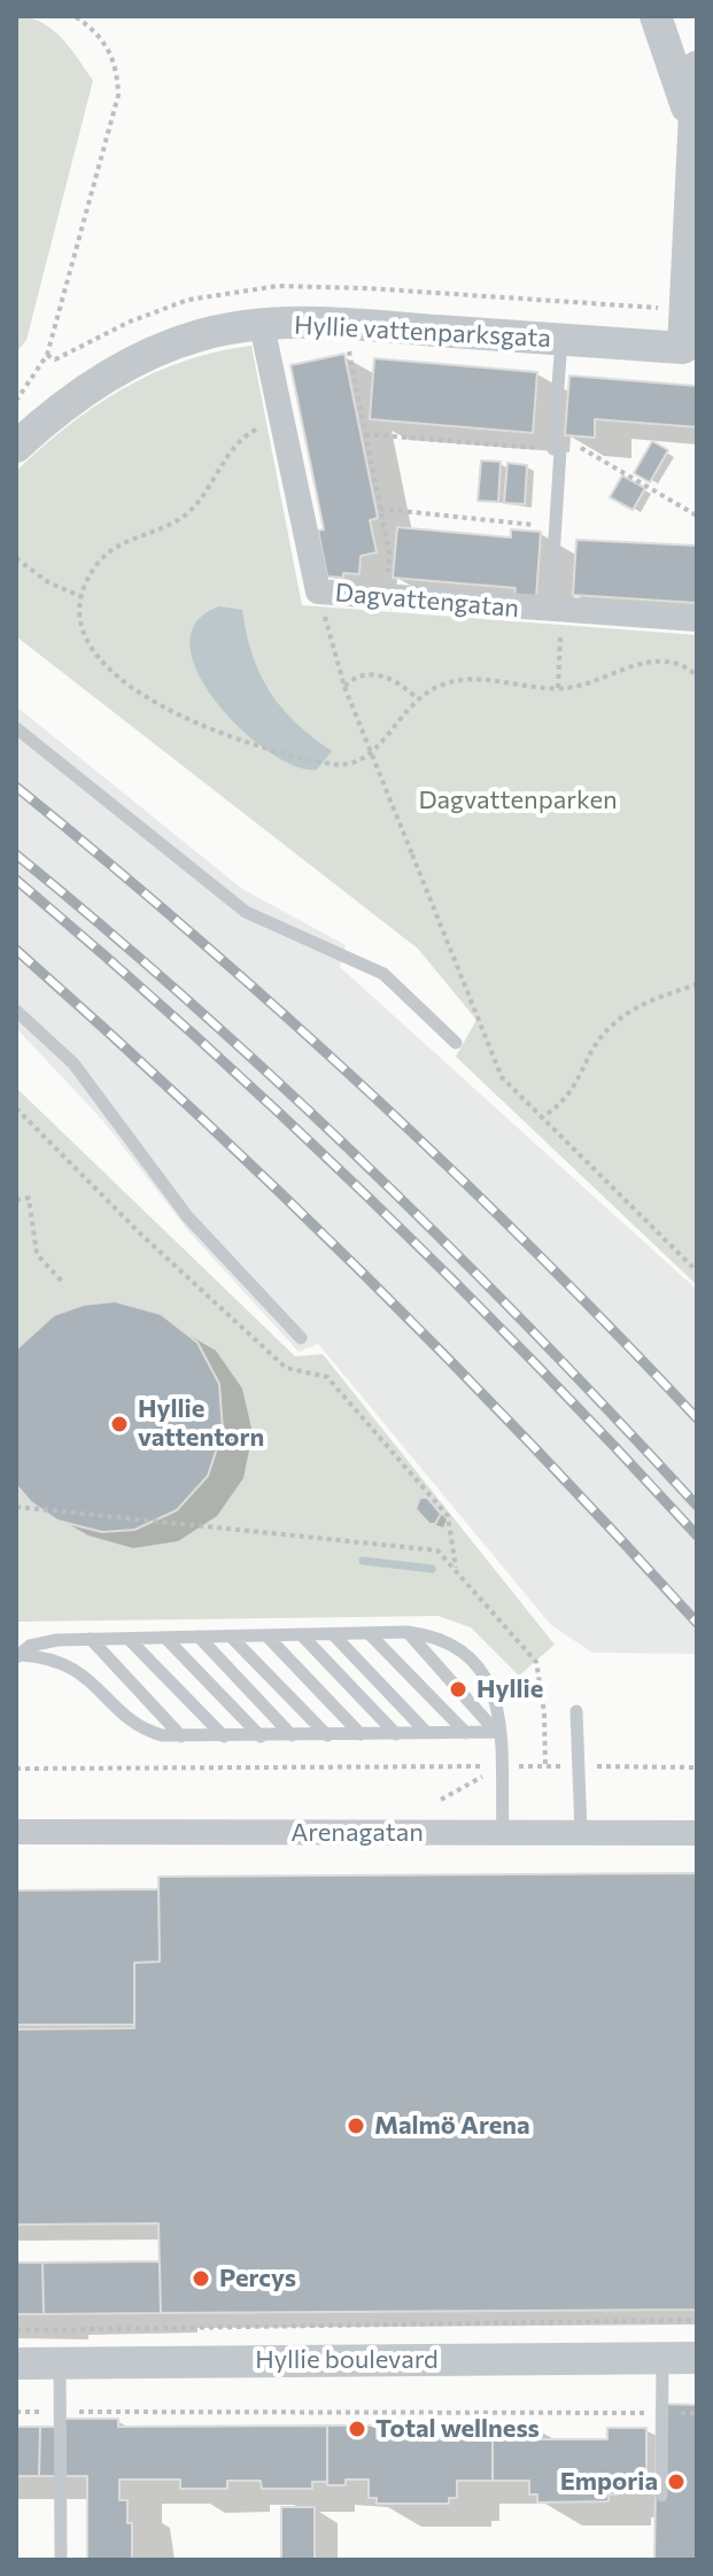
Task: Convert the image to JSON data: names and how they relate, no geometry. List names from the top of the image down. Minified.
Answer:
{"streets":{"street":["Hyllie vattenparksgata","Dagvattengatan","Arenagatan","Hyllie boulevard"]},"crossings":[["Hyllie vattenparksgata","Dagvattengatan"]],"parks":["Dagvattenparken"],"places":["Hyllie vattentorn","Hyllie","Malmö Arena","Percys","Total wellness","Emporia"]}
